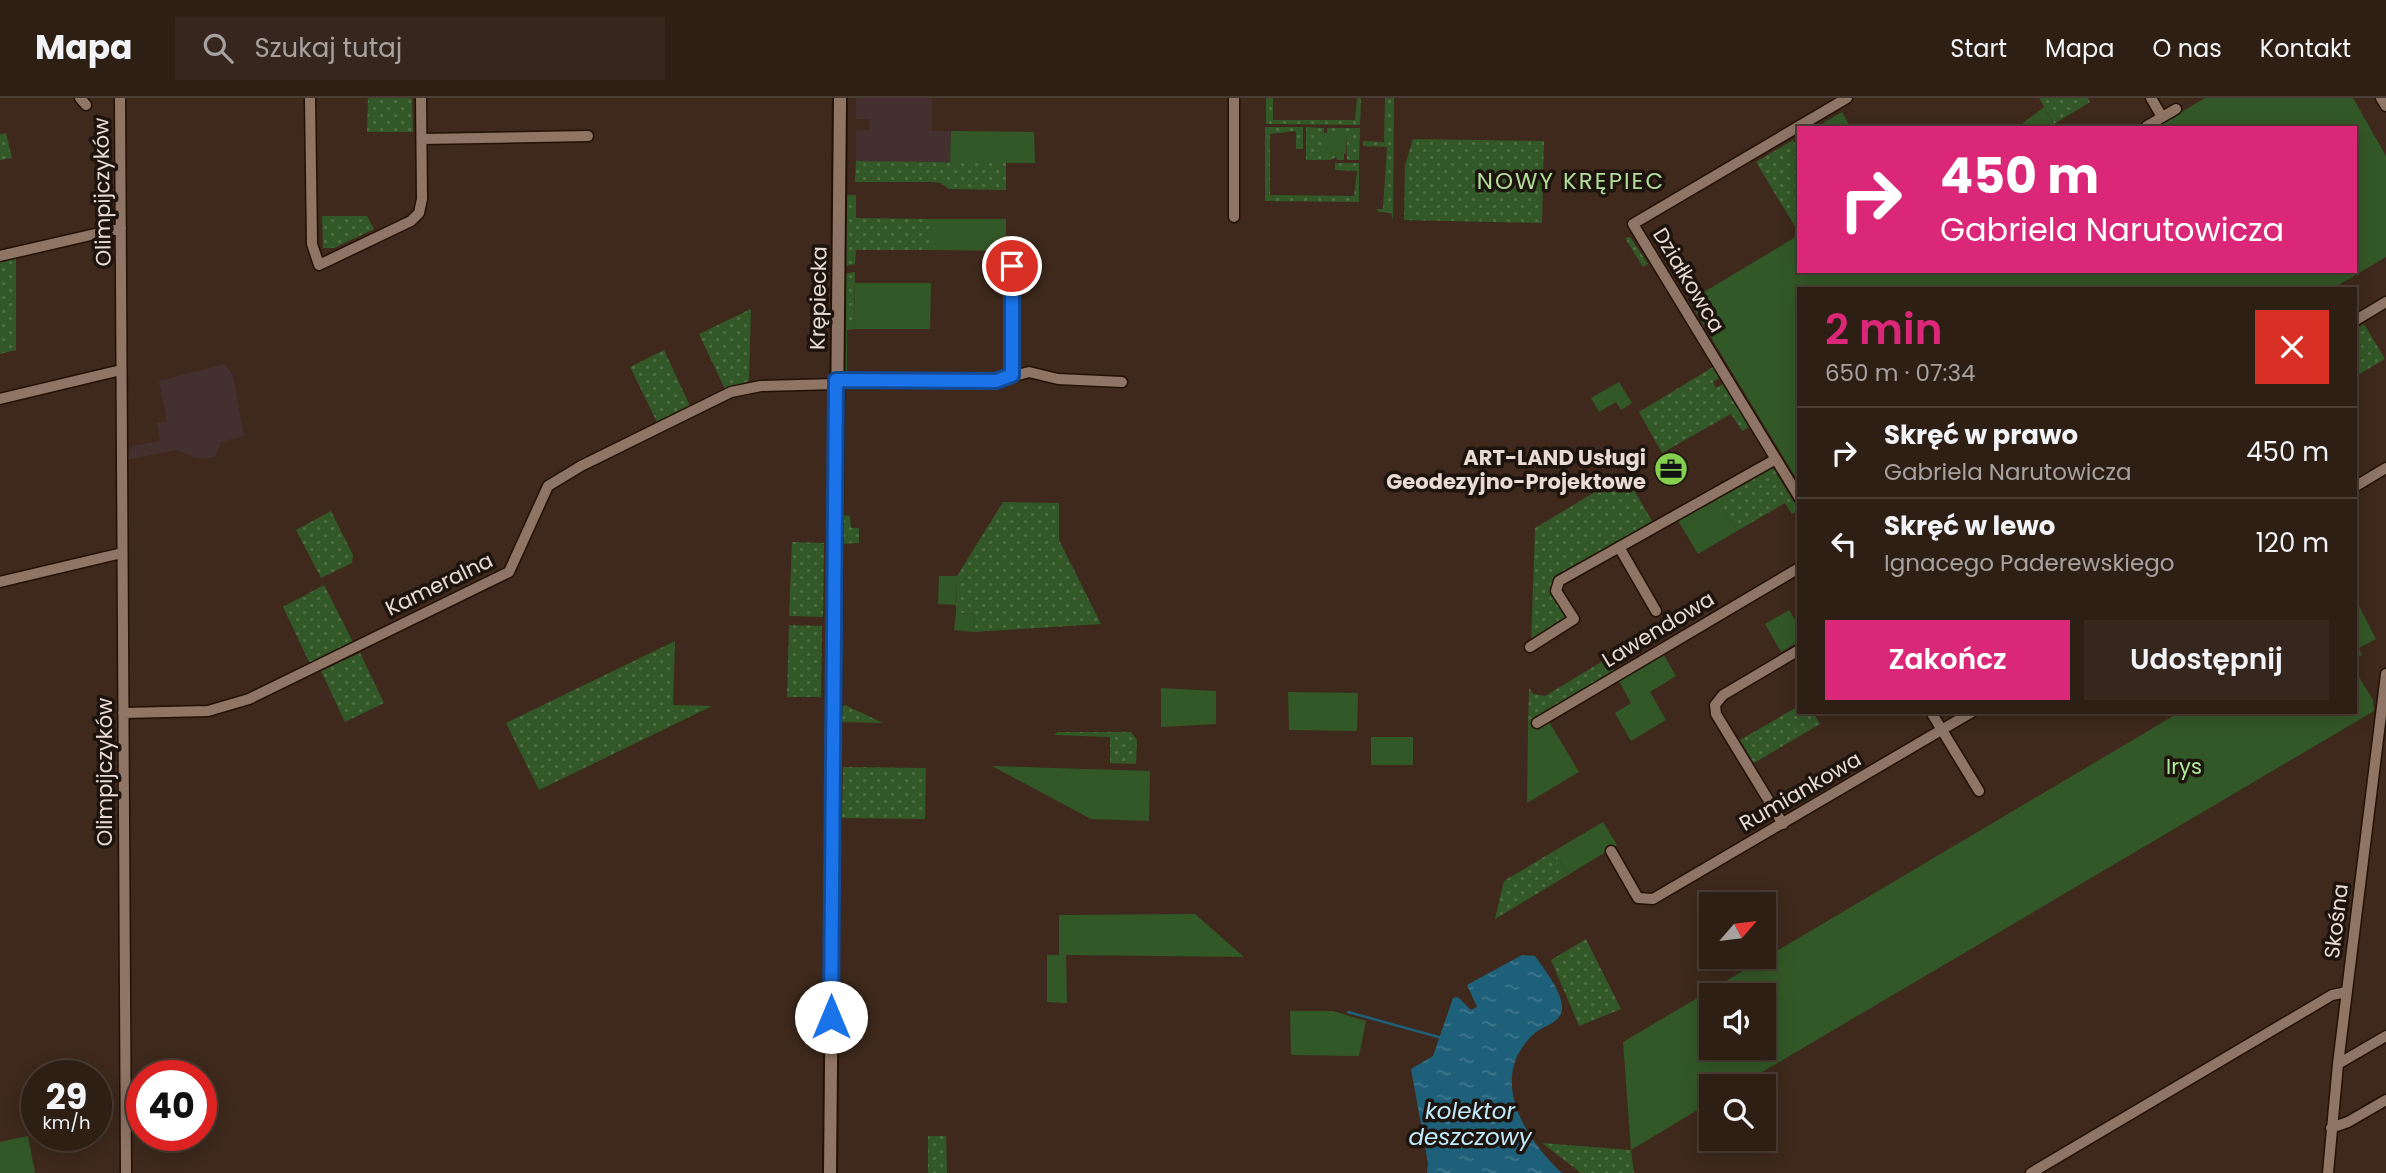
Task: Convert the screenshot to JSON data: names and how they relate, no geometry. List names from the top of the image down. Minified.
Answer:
{"streets":{"street":["Olimpijczyków","Działkowca","Krępiecka","Kameralna","Lawendowa","Rumiankowa","Skośna"]},"crossings":[["Olimpijczyków","Kameralna"],["Krępiecka","Kameralna"]],"districts":["NOWY KRĘPIEC"],"water":["kolektor deszczowy"],"parks":["Irys"],"places":{"office":["ART-LAND Usługi Geodezyjno-Projektowe"]},"north":"top right","page":{"header":"Mapa","search":"Szukaj tutaj","nav":["Start","Mapa","O nas","Kontakt"],"turn":["450 m","Gabriela Narutowicza"],"heading":["2 min","650 m · 07:34"],"list":[{"name":"Skręć w prawo","note":"Gabriela Narutowicza","value":"450 m"},{"name":"Skręć w lewo","note":"Ignacego Paderewskiego","value":"120 m"}],"buttons":["Zakończ","Udostępnij"],"speed":"29 km/h","limit":"40"}}
